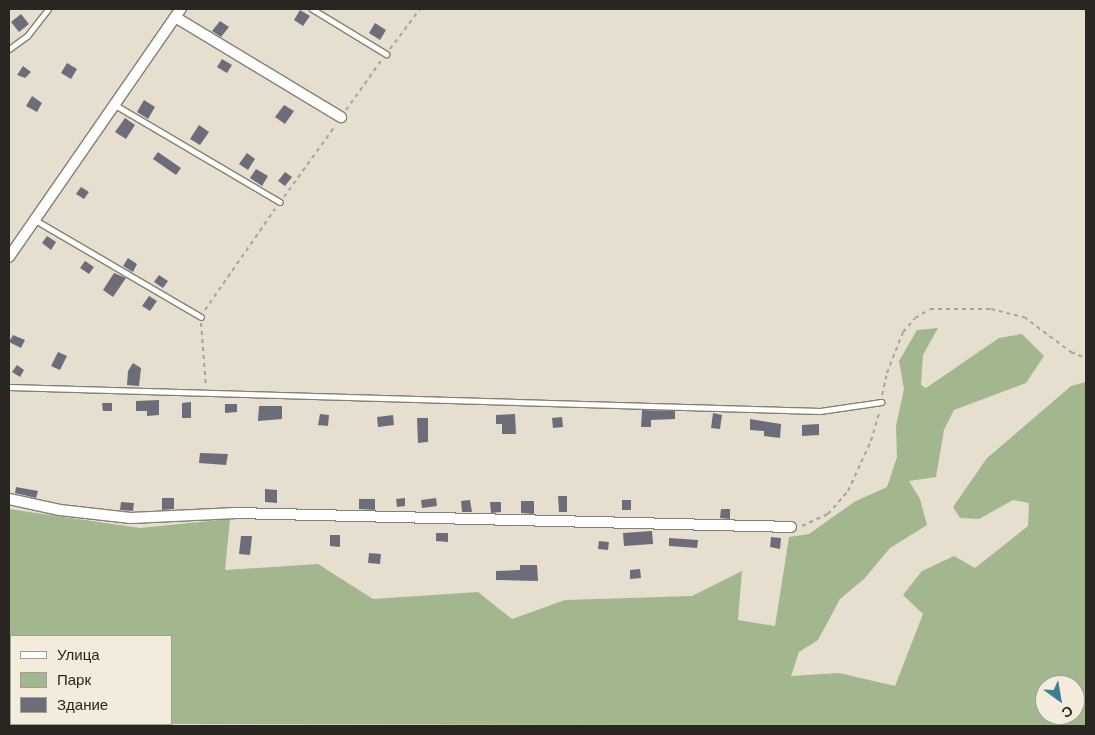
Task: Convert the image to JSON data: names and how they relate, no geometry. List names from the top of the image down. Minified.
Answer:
{"legend":["Улица","Парк","Здание"],"north":"bottom right"}
